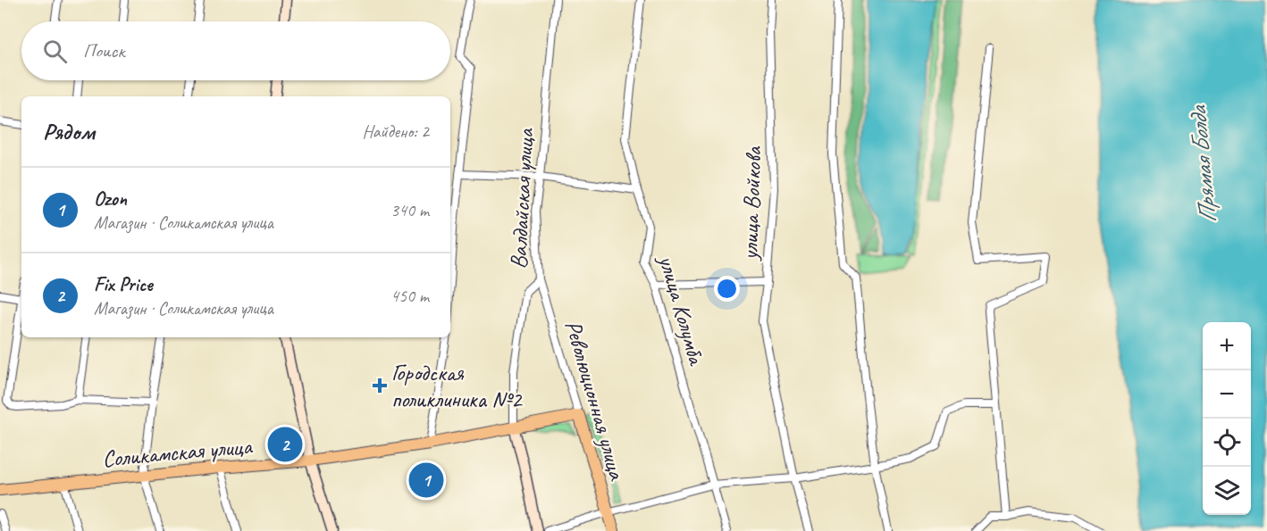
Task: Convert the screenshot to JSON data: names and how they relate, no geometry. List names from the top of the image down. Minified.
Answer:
{"streets":{"main road":["Революционная улица","Соликамская улица"],"street":["Валдайская улица","улица Войкова","улица Колумба"]},"crossings":[["Валдайская улица","Революционная улица"],["Валдайская улица","Соликамская улица"],["Революционная улица","Соликамская улица"]],"water":["Прямая Болда"],"places":{"health":["Городская поликлиника №2"]},"page":{"search":"Поиск","heading":["Рядом","Найдено: 2"],"list":[{"mark":"1","name":"Ozon","note":"Магазин · Соликамская улица","value":"340 m"},{"mark":"2","name":"Fix Price","note":"Магазин · Соликамская улица","value":"450 m"}],"map_buttons":["+","−"],"pins":["2","1"]}}
